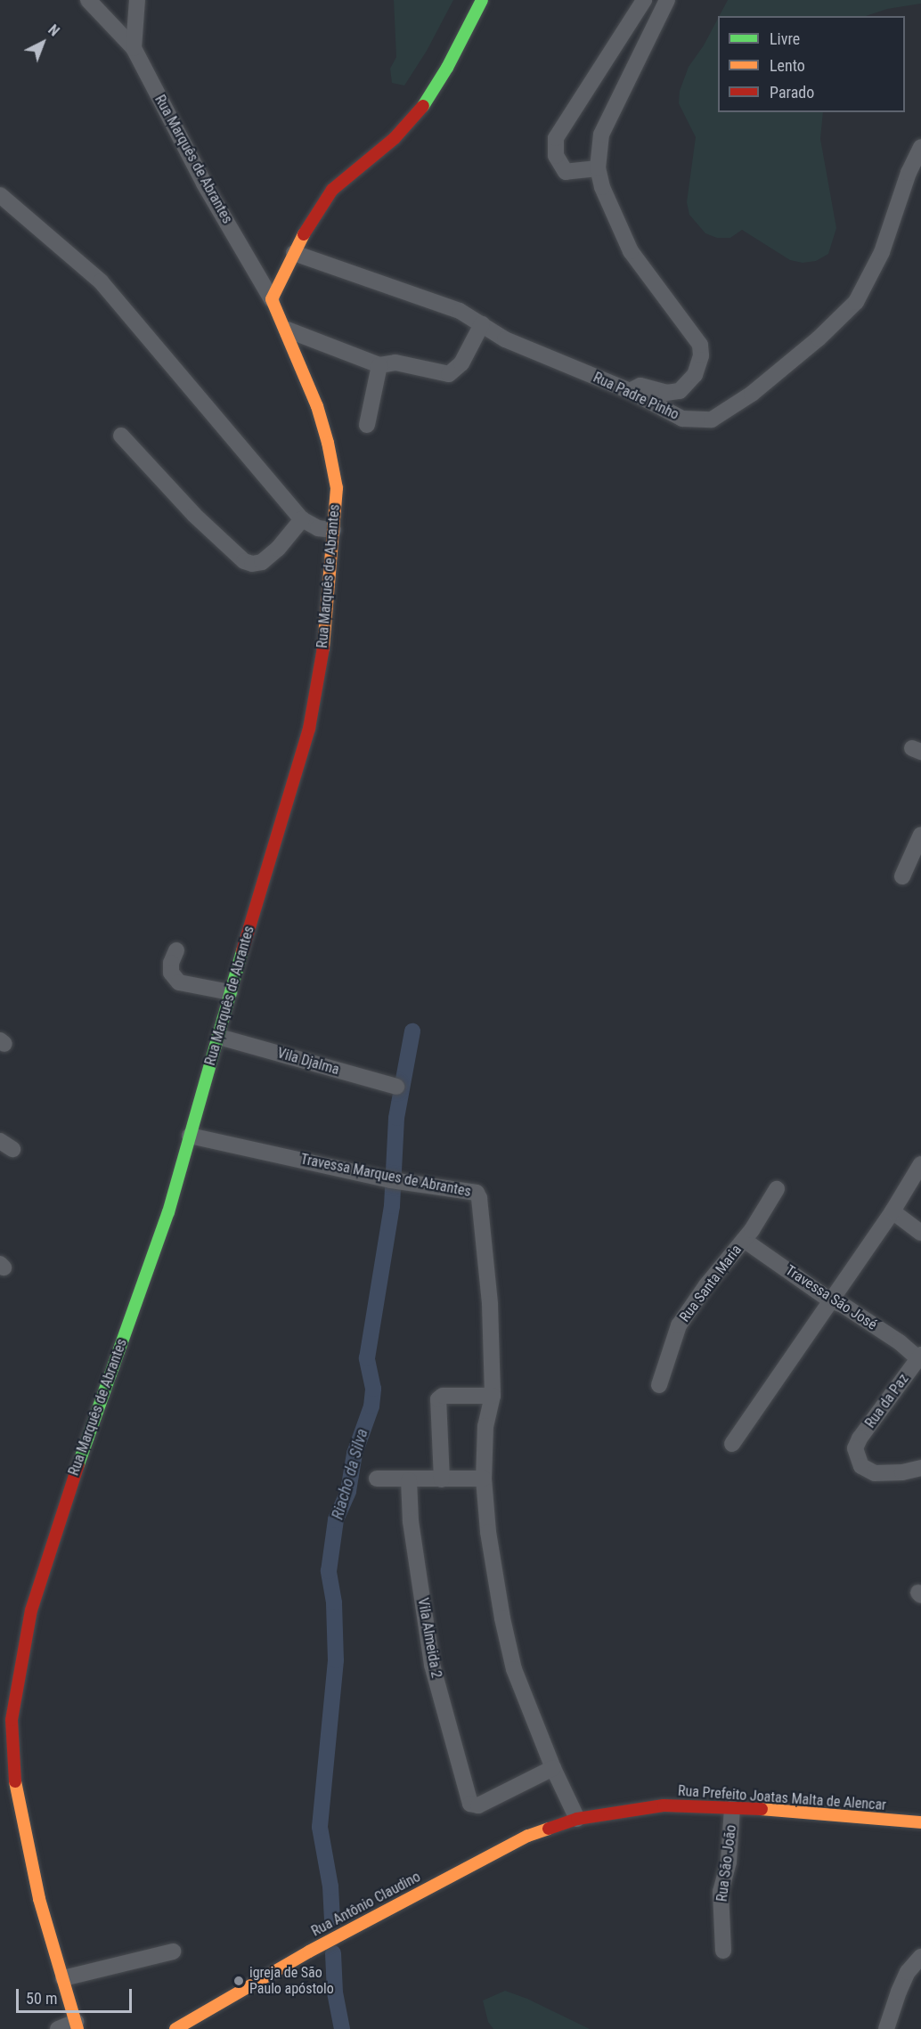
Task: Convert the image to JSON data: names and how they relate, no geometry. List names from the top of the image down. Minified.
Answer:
{"streets":{"street":["Rua Marquês de Abrantes","Rua Padre Pinho","Vila Djalma","Travessa Marques de Abrantes","Rua Santa Maria","Travessa São José","Rua da Paz","Vila Almeida 2","Rua Prefeito Joatas Malta de Alencar","Rua São João","Rua Antônio Claudino"]},"crossings":[["Rua Marquês de Abrantes","Vila Djalma"],["Rua Marquês de Abrantes","Travessa Marques de Abrantes"],["Travessa Marques de Abrantes","Vila Almeida 2"],["Travessa Marques de Abrantes","Rua Prefeito Joatas Malta de Alencar"],["Travessa Marques de Abrantes","Rua Antônio Claudino"],["Rua Santa Maria","Travessa São José"],["Travessa São José","Rua da Paz"],["Rua Prefeito Joatas Malta de Alencar","Rua São João"],["Rua Prefeito Joatas Malta de Alencar","Rua Antônio Claudino"]],"water":["Riacho da Silva"],"places":["igreja de São Paulo apóstolo"],"legend":["Livre","Lento","Parado"],"scale_bar":"50 m","north":"top right"}
